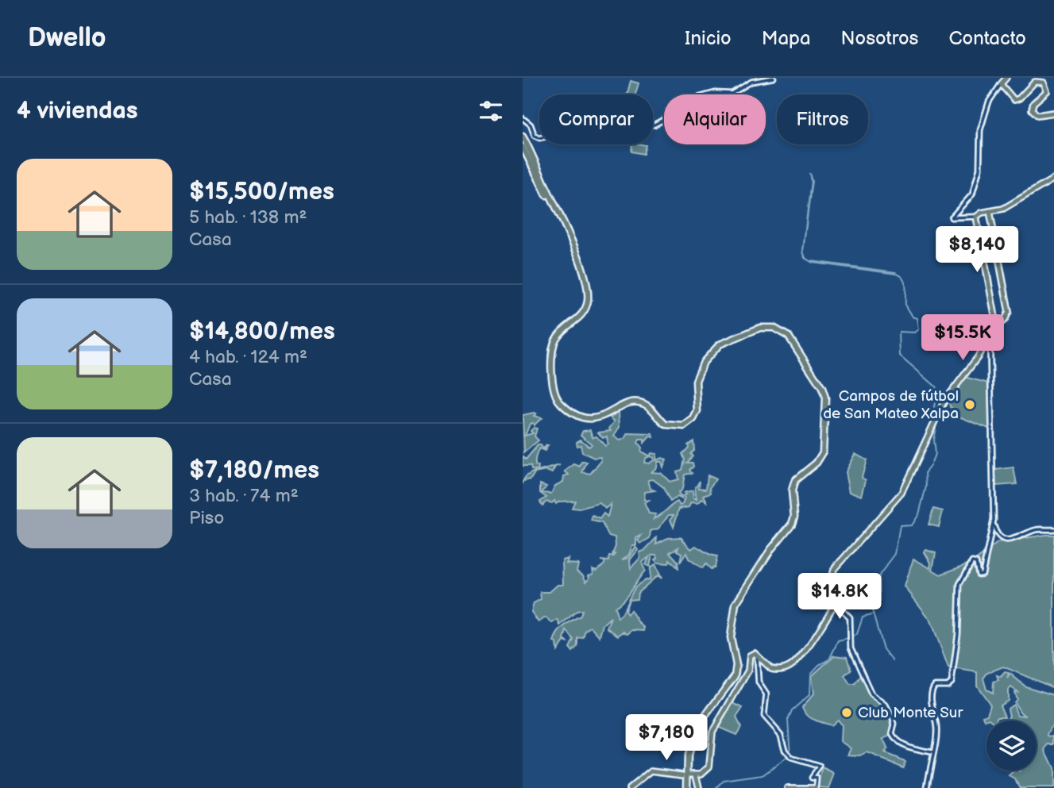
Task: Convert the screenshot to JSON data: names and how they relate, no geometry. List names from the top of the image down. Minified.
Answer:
{"places":["Campos de fútbol de San Mateo Xalpa","Club Monte Sur"],"page":{"header":"Dwello","nav":["Inicio","Mapa","Nosotros","Contacto"],"heading":"4 viviendas","chip":["Comprar","Alquilar","Filtros"],"list":[{"name":"$15,500/mes","note":"5 hab. · 138 m² · Casa"},{"name":"$14,800/mes","note":"4 hab. · 124 m² · Casa"},{"name":"$7,180/mes","note":"3 hab. · 74 m² · Piso"}],"price":["$8,140","$15.5K","$14.8K","$7,180"]}}
